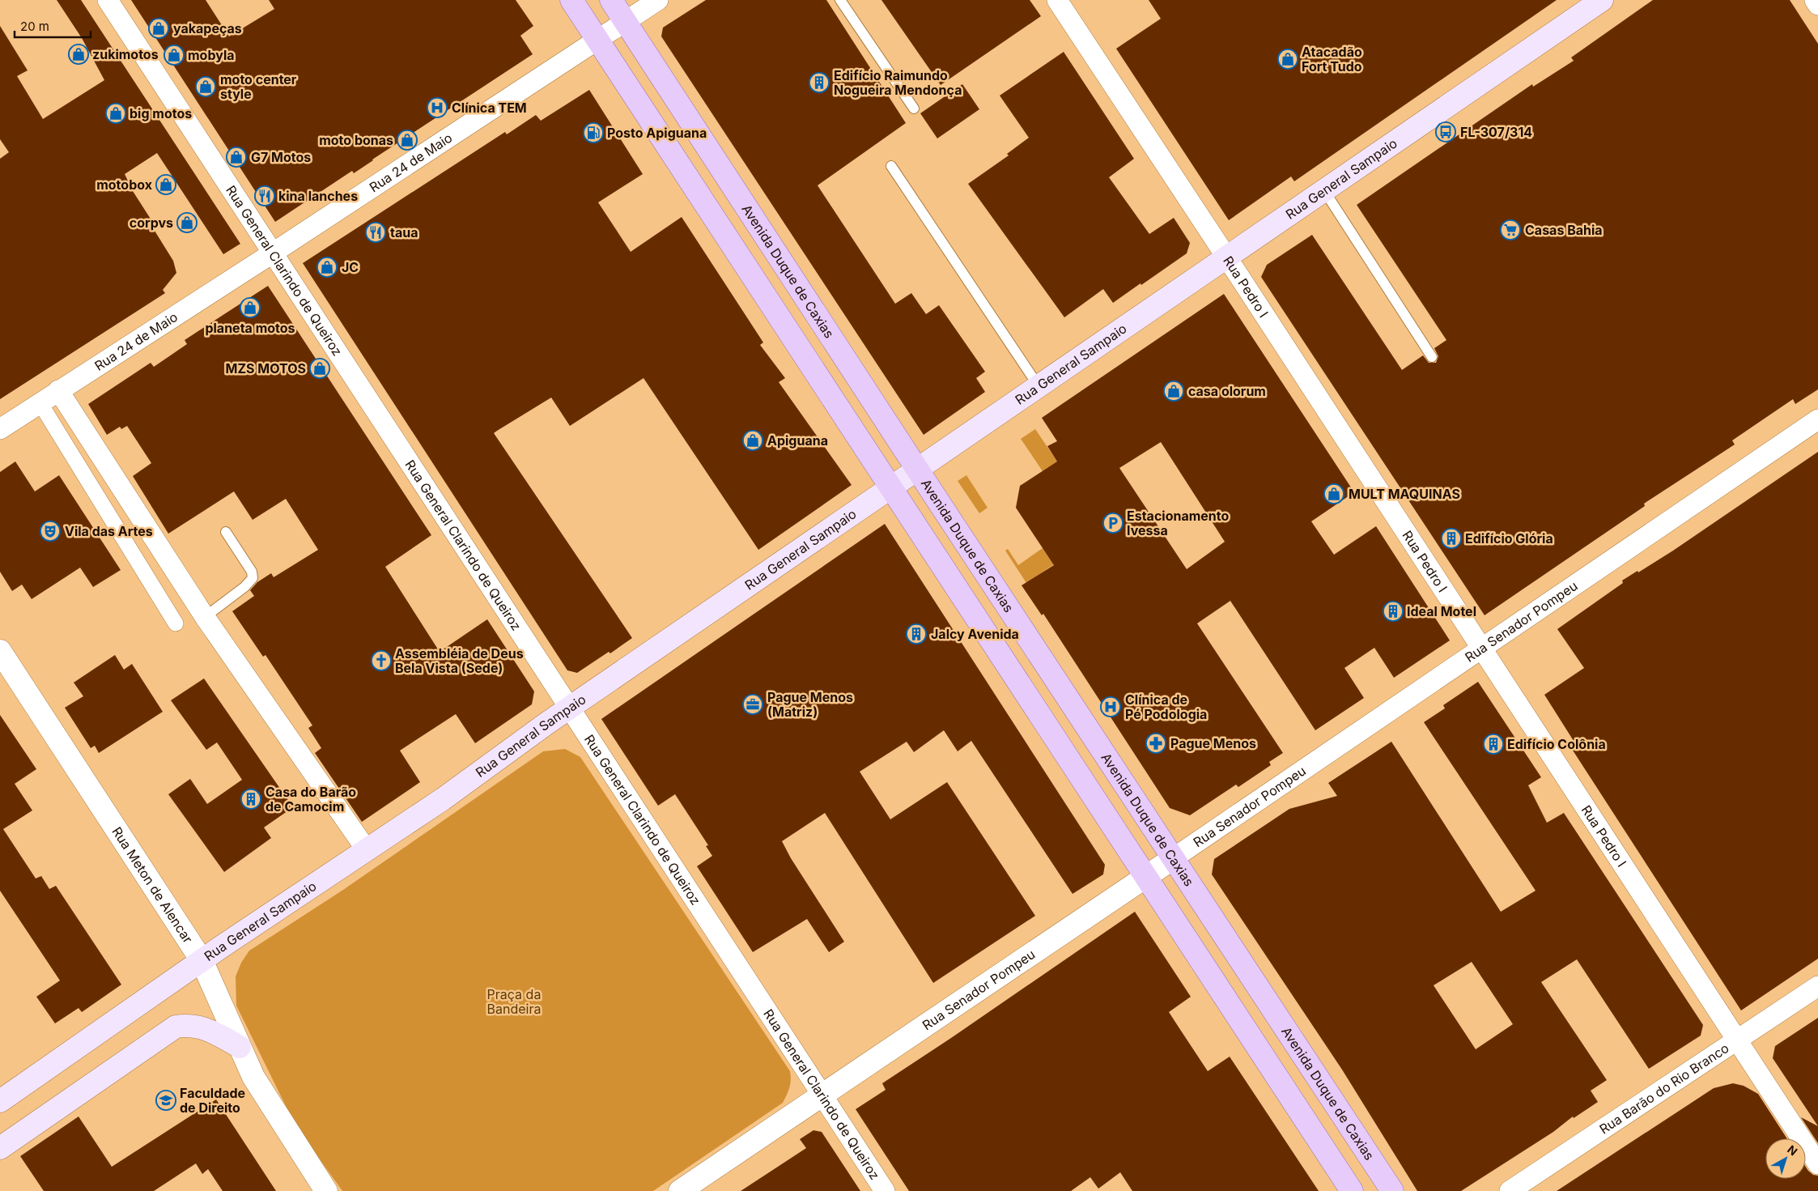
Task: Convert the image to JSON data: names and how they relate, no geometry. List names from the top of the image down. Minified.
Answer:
{"streets":{"main road":["Rua General Sampaio","Avenida Duque de Caxias"],"street":["Rua 24 de Maio","Rua General Clarindo de Queiroz","Rua Pedro I","Rua Senador Pompeu","Rua Meton de Alencar","Rua Barão do Rio Branco"]},"crossings":[["Rua 24 de Maio","Rua General Clarindo de Queiroz"],["Rua 24 de Maio","Avenida Duque de Caxias"],["Rua General Sampaio","Rua General Clarindo de Queiroz"],["Rua General Sampaio","Avenida Duque de Caxias"],["Rua General Sampaio","Rua Pedro I"],["Rua General Sampaio","Rua Meton de Alencar"],["Rua General Clarindo de Queiroz","Rua Senador Pompeu"],["Avenida Duque de Caxias","Rua Senador Pompeu"],["Rua Pedro I","Rua Senador Pompeu"],["Rua Pedro I","Rua Barão do Rio Branco"]],"parks":["Praça da Bandeira"],"places":{"shop":["yakapeças","zukimotos","mobyla","Atacadão Fort Tudo","moto center style","big motos","moto bonas","G7 Motos","motobox","corpvs","JC","planeta motos","MZS MOTOS","casa olorum","Apiguana","MULT MAQUINAS"],"building":["Edifício Raimundo Nogueira Mendonça","Edifício Glória","Ideal Motel","Jalcy Avenida","Edifício Colônia","Casa do Barão de Camocim"],"hospital":["Clínica TEM","Clínica de Pé Podologia"],"bus stop":["FL-307/314"],"fuel station":["Posto Apiguana"],"restaurant":["kina lanches","taua"],"supermarket":["Casas Bahia"],"parking":["Estacionamento Ivessa"],"theatre":["Vila das Artes"],"church":["Assembléia de Deus Bela Vista (Sede)"],"office":["Pague Menos (Matriz)"],"pharmacy":["Pague Menos"],"school or university":["Faculdade de Direito"]},"scale_bar":"20 m","north":"top right"}
